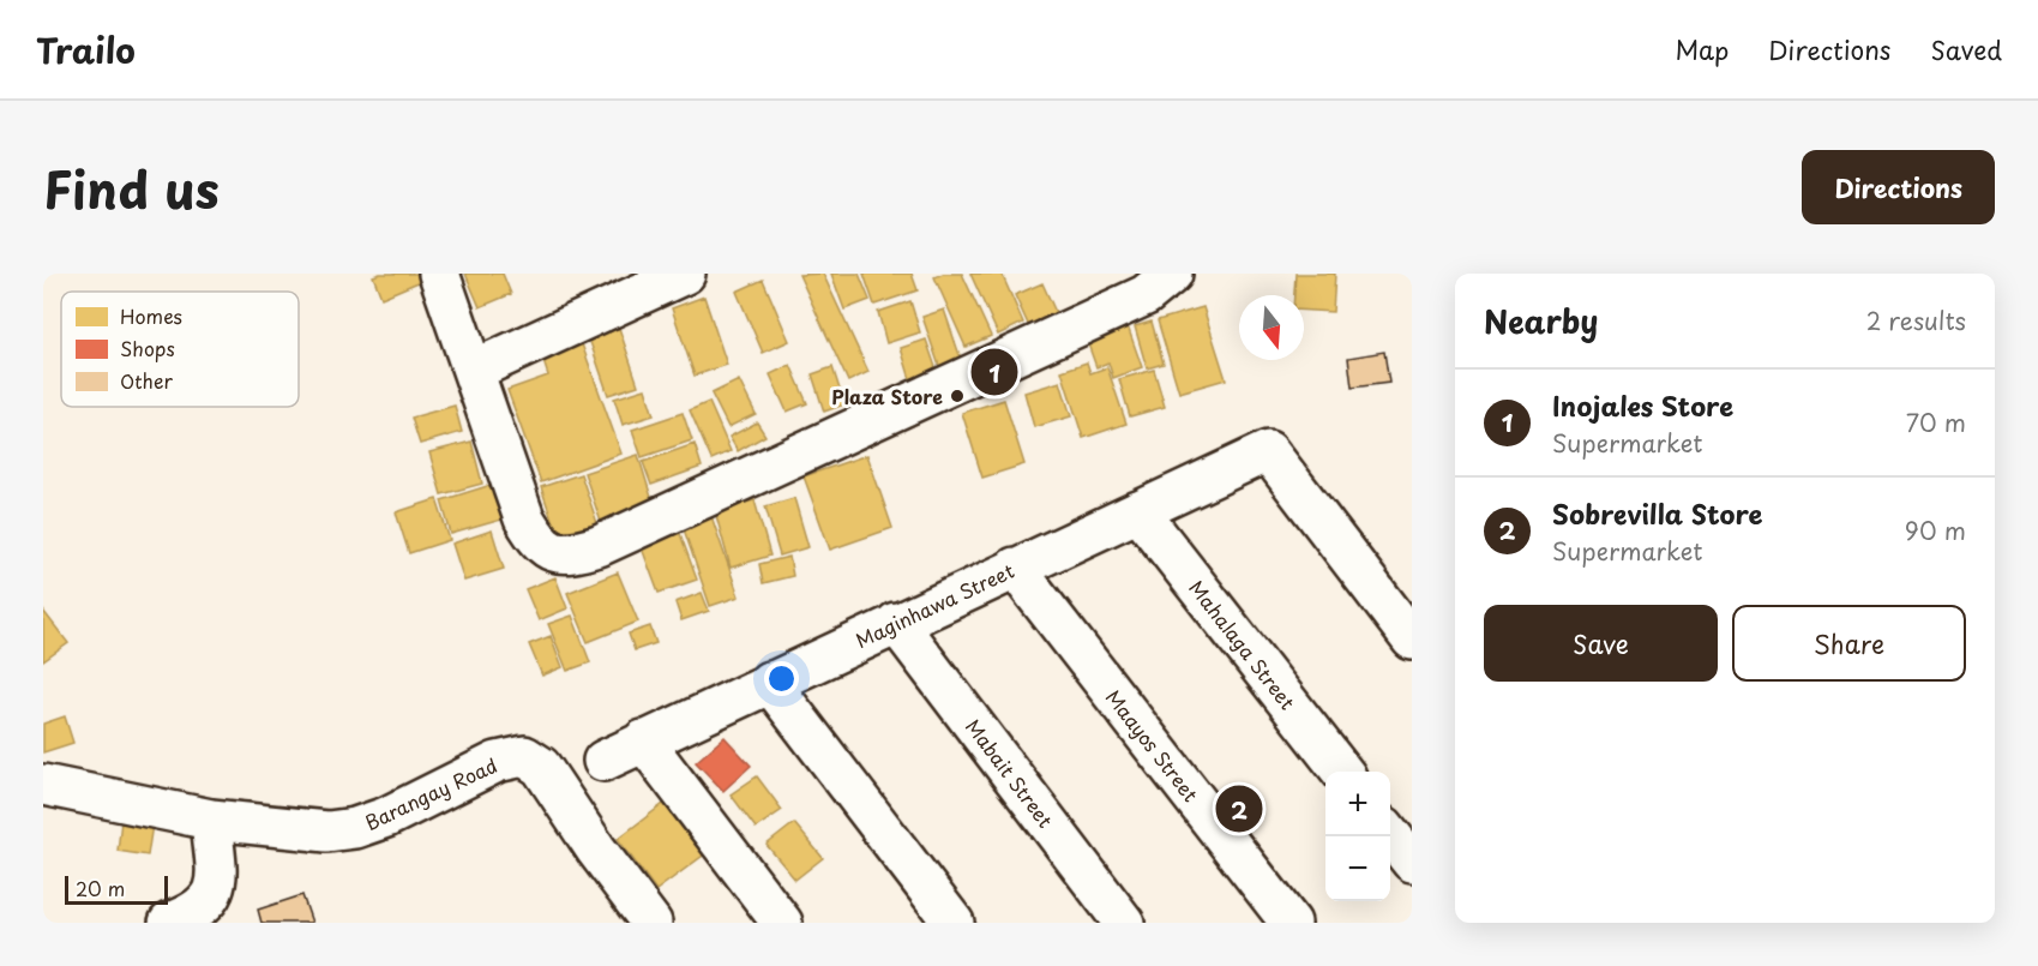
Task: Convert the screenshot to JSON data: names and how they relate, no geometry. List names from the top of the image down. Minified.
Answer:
{"streets":{"street":["Maginhawa Street","Mahalaga Street","Maayos Street","Mabait Street","Barangay Road"]},"crossings":[["Maginhawa Street","Mahalaga Street"],["Maginhawa Street","Maayos Street"],["Maginhawa Street","Mabait Street"]],"places":["Plaza Store"],"legend":["Homes","Shops","Other"],"scale_bar":"20 m","north":"bottom","page":{"header":"Trailo","nav":["Map","Directions","Saved"],"title":"Find us","buttons":["Directions",["Save","Share"]],"heading":["Nearby","2 results"],"pins":["1","2"],"list":[{"mark":"1","name":"Inojales Store","note":"Supermarket","value":"70 m"},{"mark":"2","name":"Sobrevilla Store","note":"Supermarket","value":"90 m"}],"map_buttons":["+","−"],"scale":"20 m"}}
